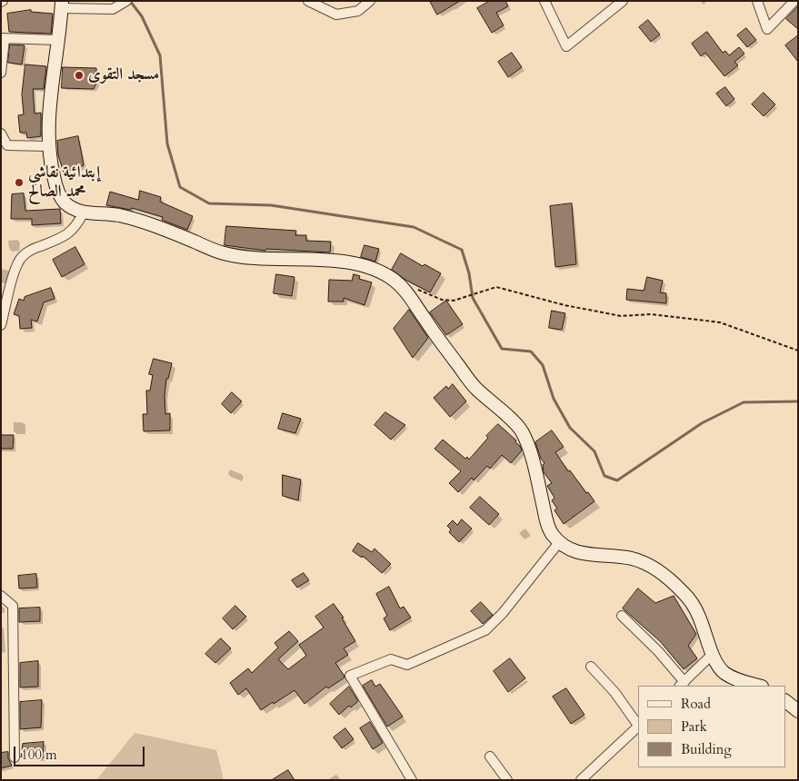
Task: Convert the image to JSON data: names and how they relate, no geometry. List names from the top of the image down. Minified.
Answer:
{"places":["مسجد التقوى","إبتدائية نقاشي محمد الصالح"],"legend":["Road","Park","Building"],"scale_bar":"100 m"}
